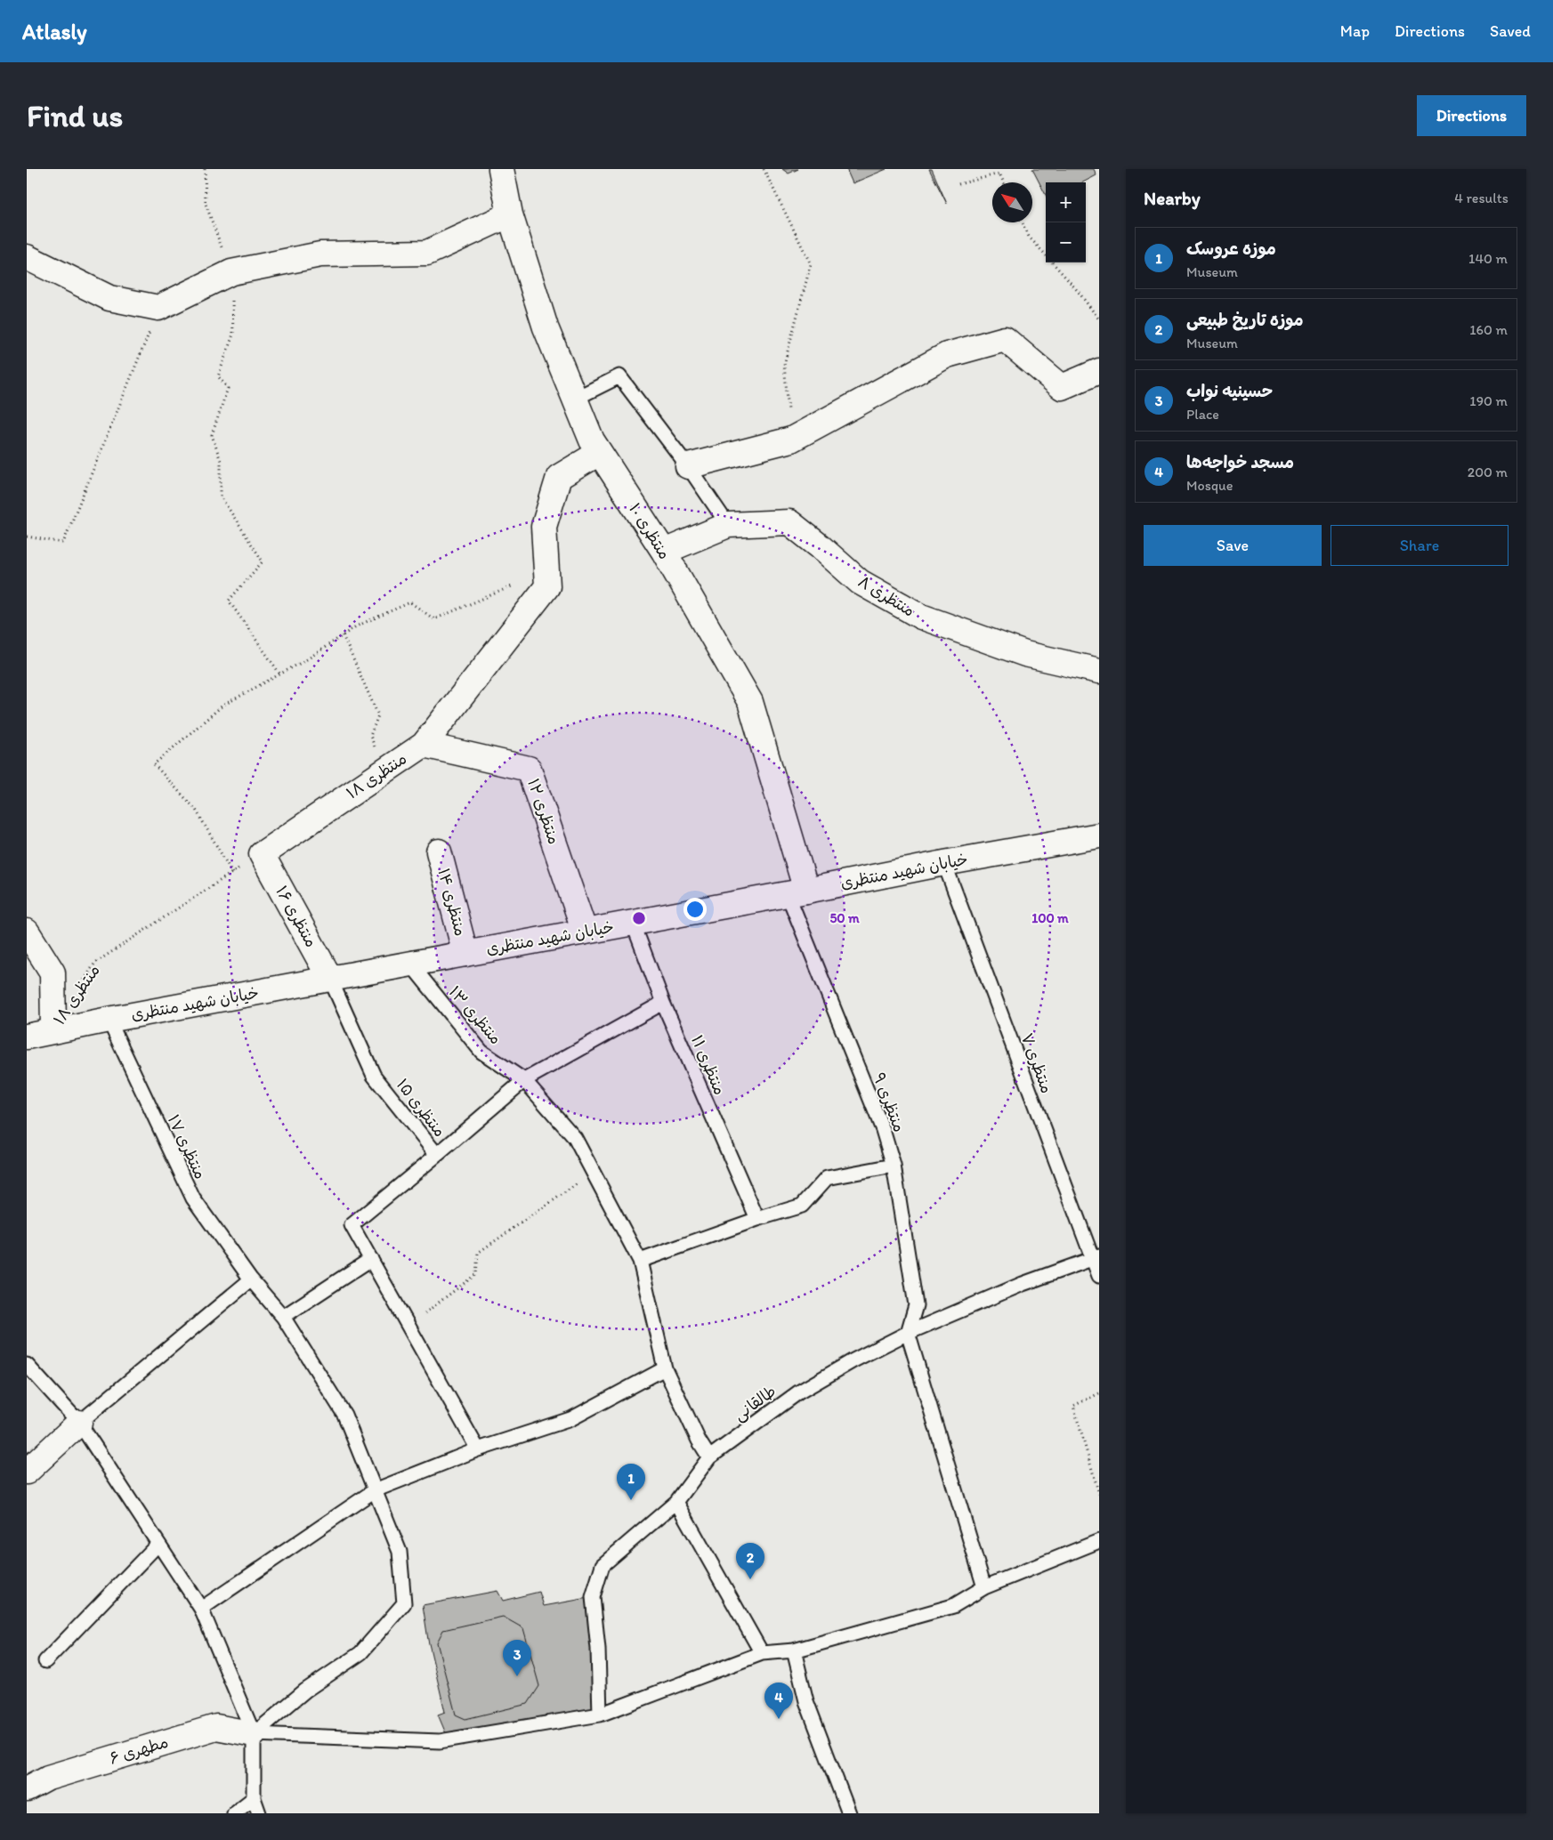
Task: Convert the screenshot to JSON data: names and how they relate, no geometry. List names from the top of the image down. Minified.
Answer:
{"streets":{"street":["منتظری ۱۰","منتظری ۸","منتظری ۱۸","منتظری ۱۲","خیابان شهید منتظری","منتظری ۱۴","منتظری ۱۶","مطهری ۶"],"lane":["منتظری ۱۳","منتظری ۷","منتظری ۱۱","منتظری ۹","منتظری ۱۵","منتظری ۱۷","طالقانی"]},"crossings":[["منتظری ۱۰","منتظری ۸"],["منتظری ۱۰","منتظری ۱۸"],["منتظری ۱۰","خیابان شهید منتظری"],["منتظری ۱۰","منتظری ۹"],["منتظری ۱۸","منتظری ۱۲"],["منتظری ۱۸","منتظری ۱۶"],["منتظری ۱۲","خیابان شهید منتظری"],["خیابان شهید منتظری","منتظری ۱۴"],["خیابان شهید منتظری","منتظری ۱۶"],["خیابان شهید منتظری","منتظری ۱۳"],["خیابان شهید منتظری","منتظری ۷"],["خیابان شهید منتظری","منتظری ۱۱"],["خیابان شهید منتظری","منتظری ۹"],["خیابان شهید منتظری","منتظری ۱۵"],["خیابان شهید منتظری","منتظری ۱۷"],["منتظری ۱۶","منتظری ۱۵"],["منتظری ۱۳","منتظری ۱۵"],["منتظری ۱۳","طالقانی"],["منتظری ۷","طالقانی"],["منتظری ۱۱","منتظری ۱۵"],["منتظری ۹","طالقانی"],["منتظری ۱۷","مطهری ۶"]],"north":"top left","page":{"header":"Atlasly","nav":["Map","Directions","Saved"],"buttons":["Directions",["Save","Share"]],"title":"Find us","heading":["Nearby","4 results"],"map_buttons":["+","−"],"list":[{"mark":"1","name":"موزه عروسک","note":"Museum","value":"140 m"},{"mark":"2","name":"موزه تاریخ طبیعی","note":"Museum","value":"160 m"},{"mark":"3","name":"حسینیه نواب","note":"Place","value":"190 m"},{"mark":"4","name":"مسجد خواجه‌ها","note":"Mosque","value":"200 m"}],"pins":["1","2","3","4"]},"rings":["50 m","100 m"]}
